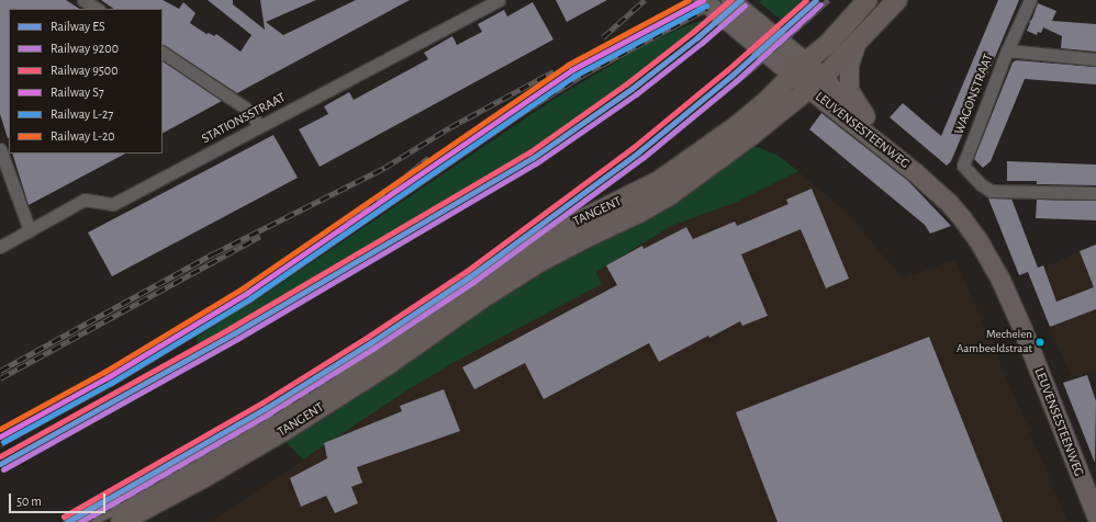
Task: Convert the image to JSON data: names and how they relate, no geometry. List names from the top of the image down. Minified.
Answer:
{"streets":{"highway":["TANGENT"],"main road":["LEUVENSESTEENWEG"],"street":["WAGONSTRAAT","STATIONSSTRAAT"]},"crossings":[["LEUVENSESTEENWEG","TANGENT"]],"places":["Mechelen Aambeeldstraat"],"lines":["rail line ES","rail line 9500","rail line S7","rail line L-20","rail line 9200","rail line L-27"],"legend":["Railway ES","Railway 9200","Railway 9500","Railway S7","Railway L-27","Railway L-20"],"scale_bar":"50 m"}
